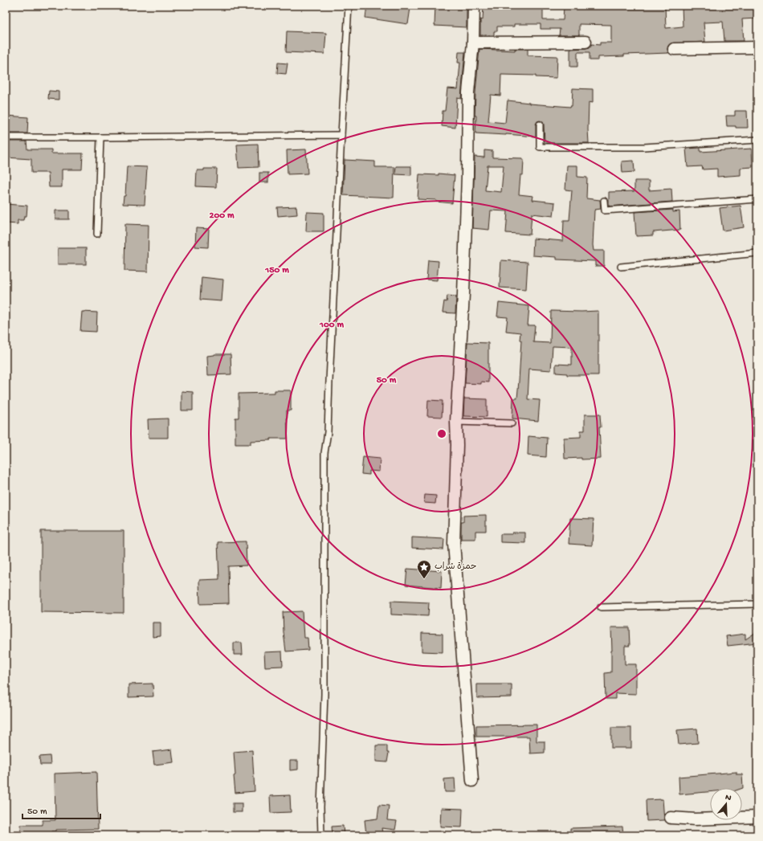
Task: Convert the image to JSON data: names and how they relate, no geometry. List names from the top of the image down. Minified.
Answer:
{"places":{"place":["حمزة شراب"]},"scale_bar":"50 m","north":"top","rings":["200 m","150 m","100 m","50 m"]}
